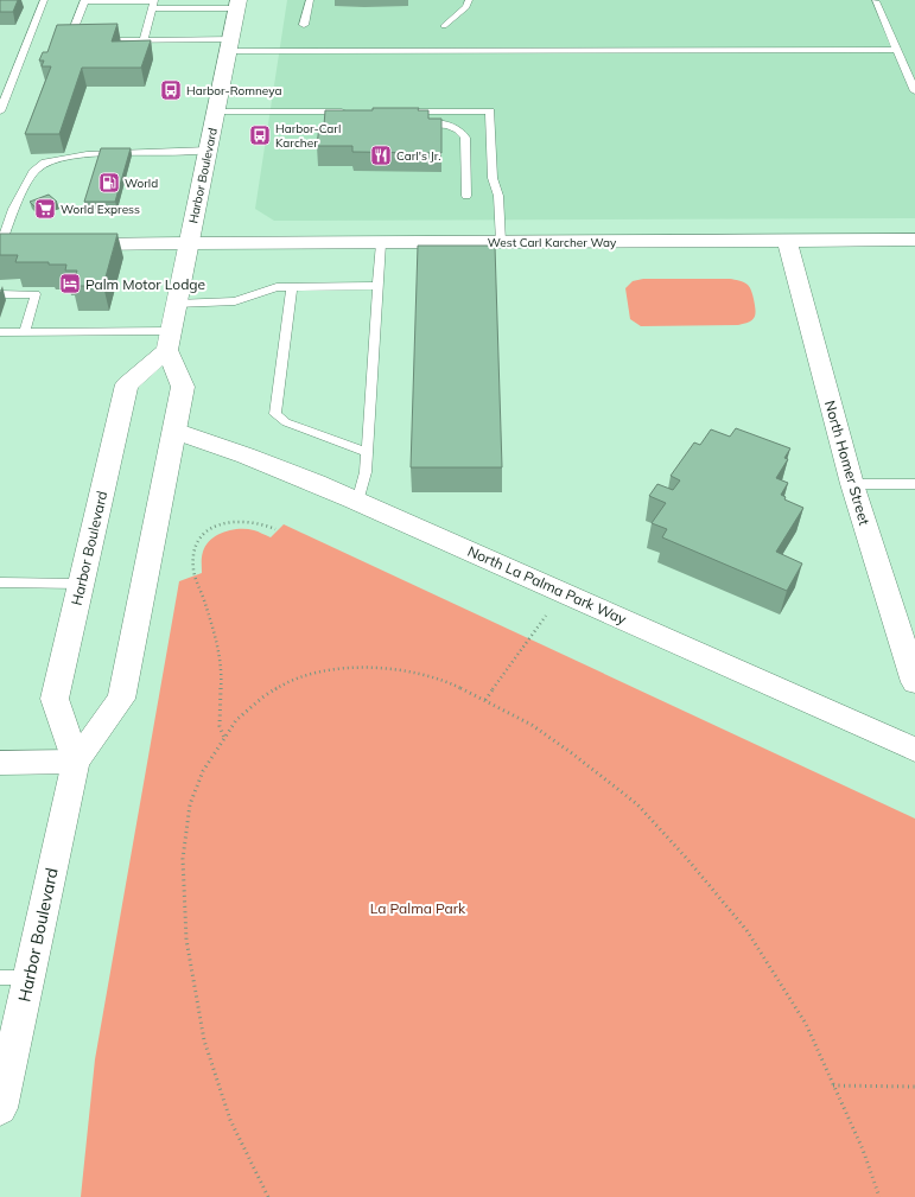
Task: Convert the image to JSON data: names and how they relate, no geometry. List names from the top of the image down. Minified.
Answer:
{"streets":{"street":["Harbor Boulevard","West Carl Karcher Way","North Homer Street","North La Palma Park Way"]},"crossings":[["Harbor Boulevard","West Carl Karcher Way"],["Harbor Boulevard","North La Palma Park Way"],["West Carl Karcher Way","North Homer Street"]],"parks":["La Palma Park"],"places":{"bus stop":["Harbor-Romneya","Harbor-Carl Karcher"],"restaurant":["Carl's Jr."],"fuel station":["World"],"supermarket":["World Express"],"hotel":["Palm Motor Lodge"]}}
